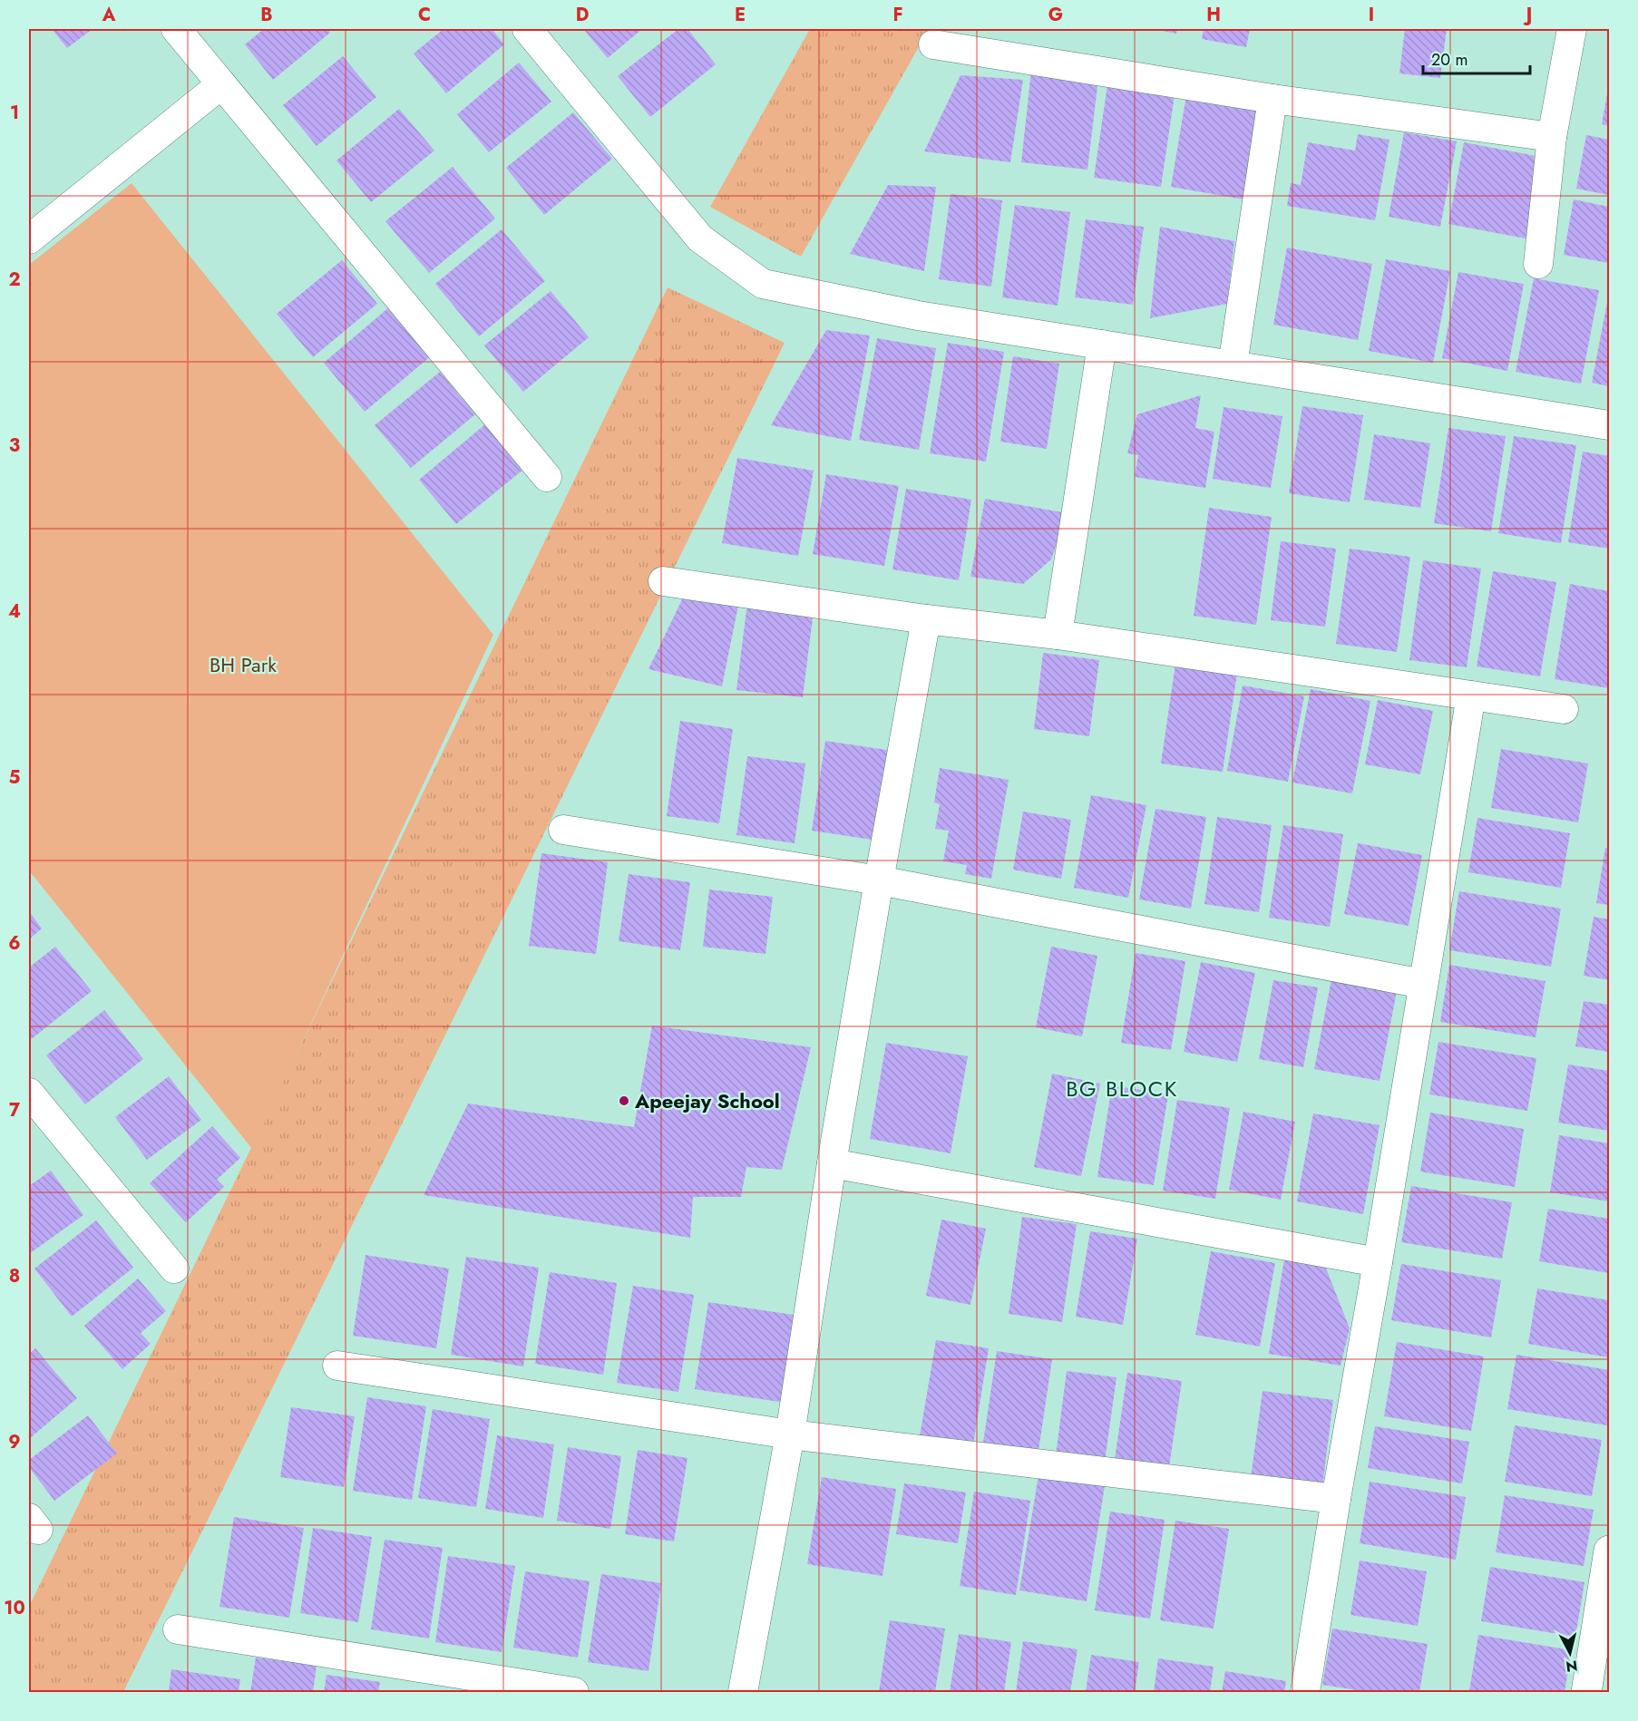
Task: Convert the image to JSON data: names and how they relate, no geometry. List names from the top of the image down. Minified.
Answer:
{"districts":["BG BLOCK"],"parks":["BH Park"],"places":["Apeejay School"],"scale_bar":"20 m","north":"bottom","grid":{"columns":["A","B","C","D","E","F","G","H","I","J"],"rows":["1","2","3","4","5","6","7","8","9","10"]}}
